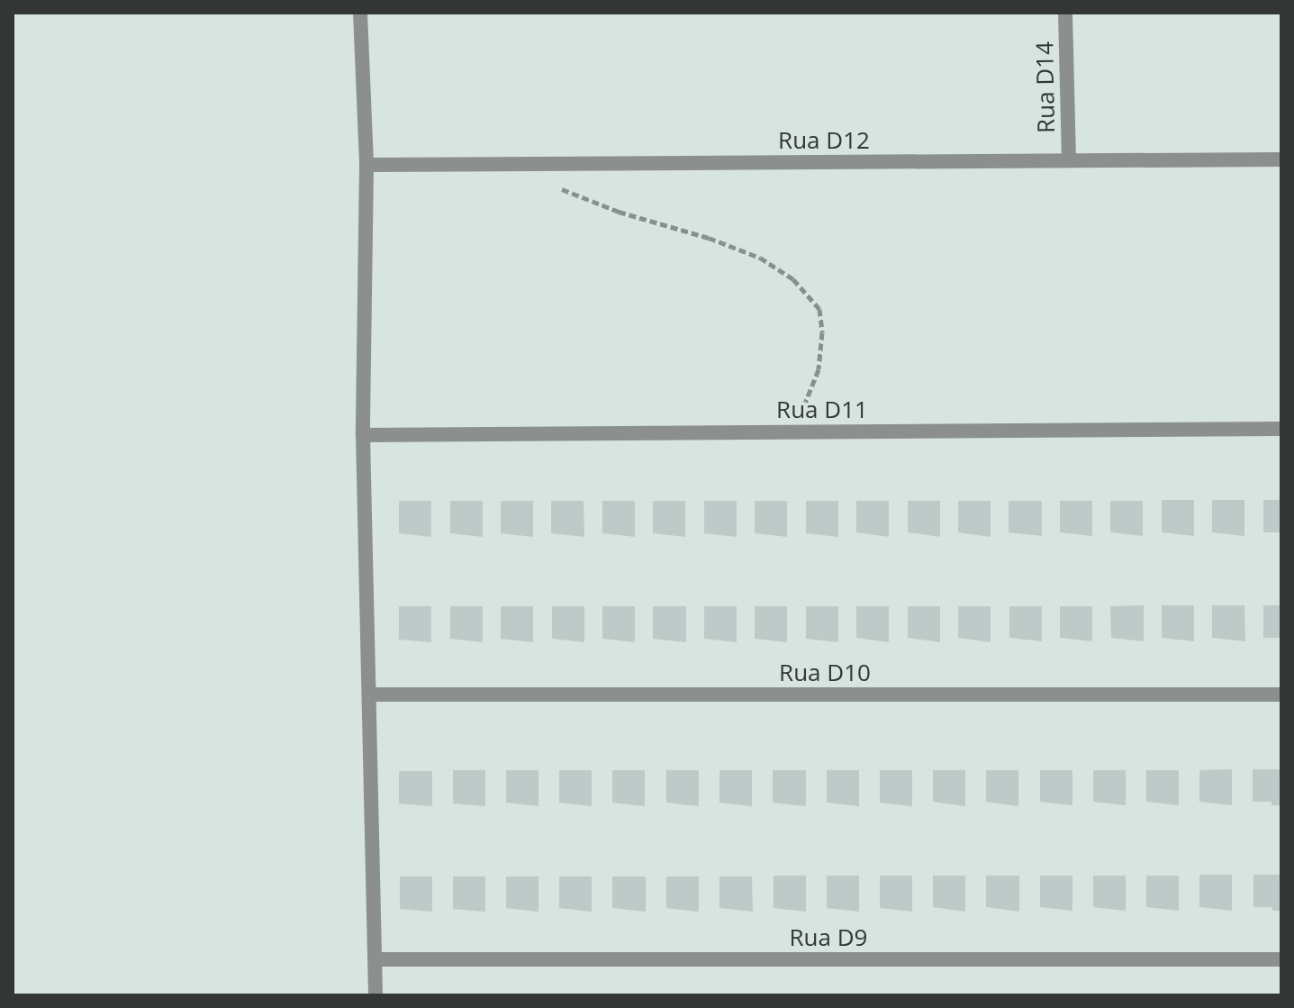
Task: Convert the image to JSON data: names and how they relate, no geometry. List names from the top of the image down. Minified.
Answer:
{"streets":{"street":["Rua D14","Rua D12","Rua D11","Rua D10","Rua D9"]},"crossings":[["Rua D14","Rua D12"]]}
